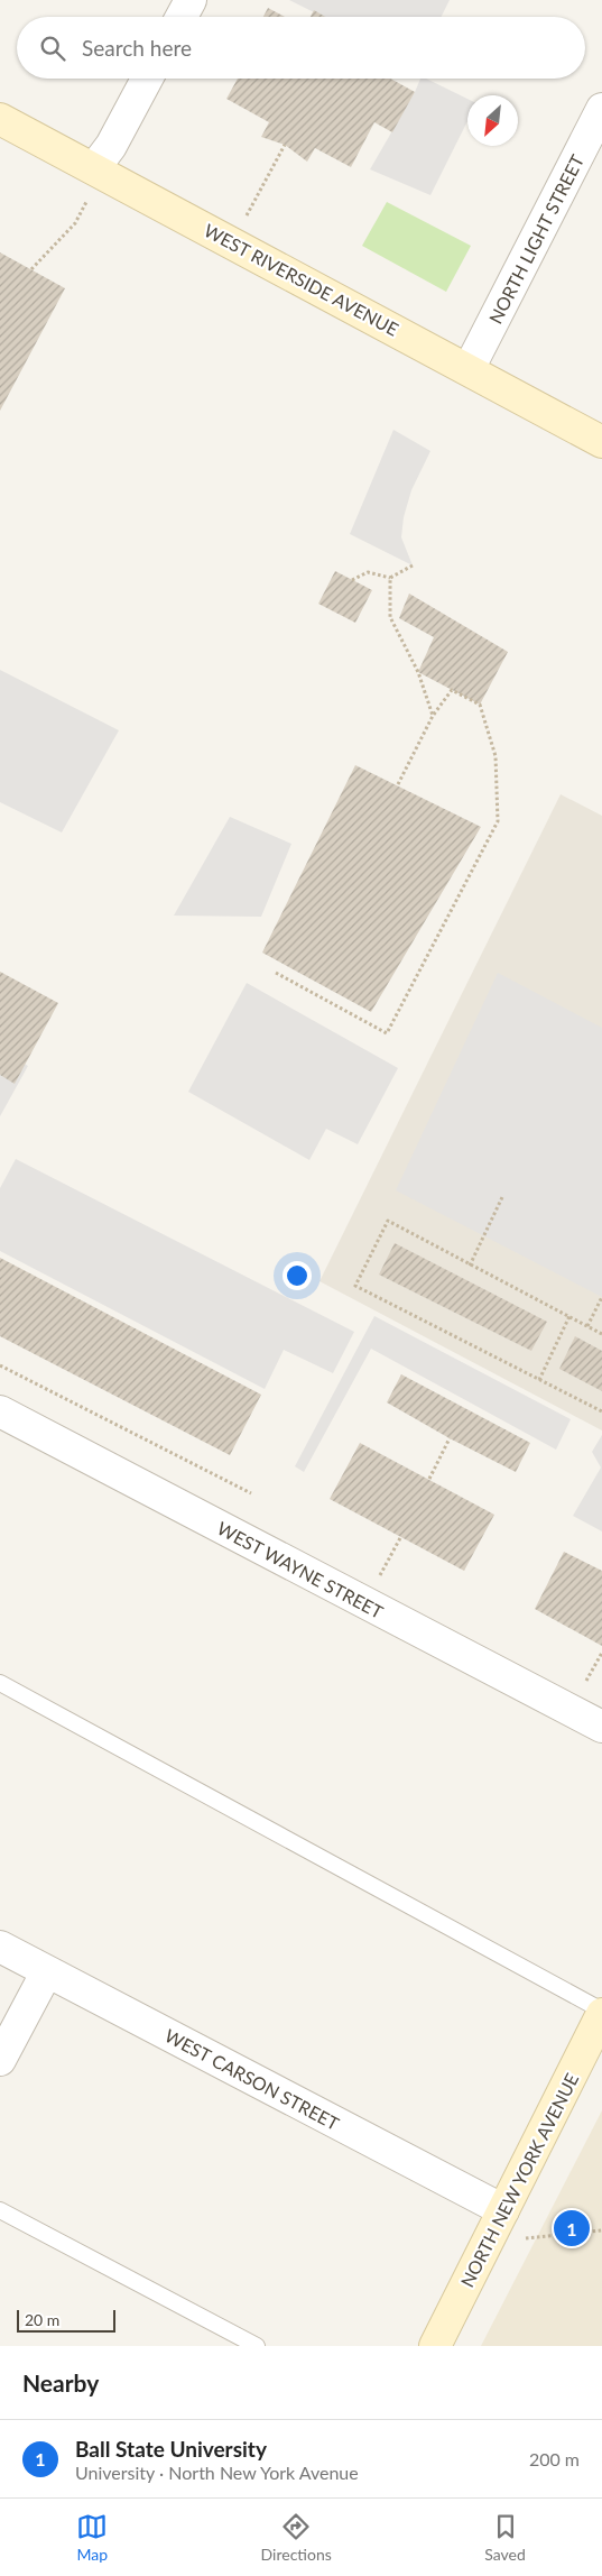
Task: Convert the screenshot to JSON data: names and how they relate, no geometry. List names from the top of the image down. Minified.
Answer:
{"streets":{"street":["NORTH LIGHT STREET","WEST RIVERSIDE AVENUE","WEST WAYNE STREET","WEST CARSON STREET","NORTH NEW YORK AVENUE"]},"crossings":[["NORTH LIGHT STREET","WEST RIVERSIDE AVENUE"],["WEST CARSON STREET","NORTH NEW YORK AVENUE"]],"scale_bar":"20 m","north":"bottom left","page":{"search":"Search here","pins":"1","scale":"20 m","heading":"Nearby","list":[{"mark":"1","name":"Ball State University","note":"University · North New York Avenue","value":"200 m"}],"nav":["Map","Directions","Saved"]}}
